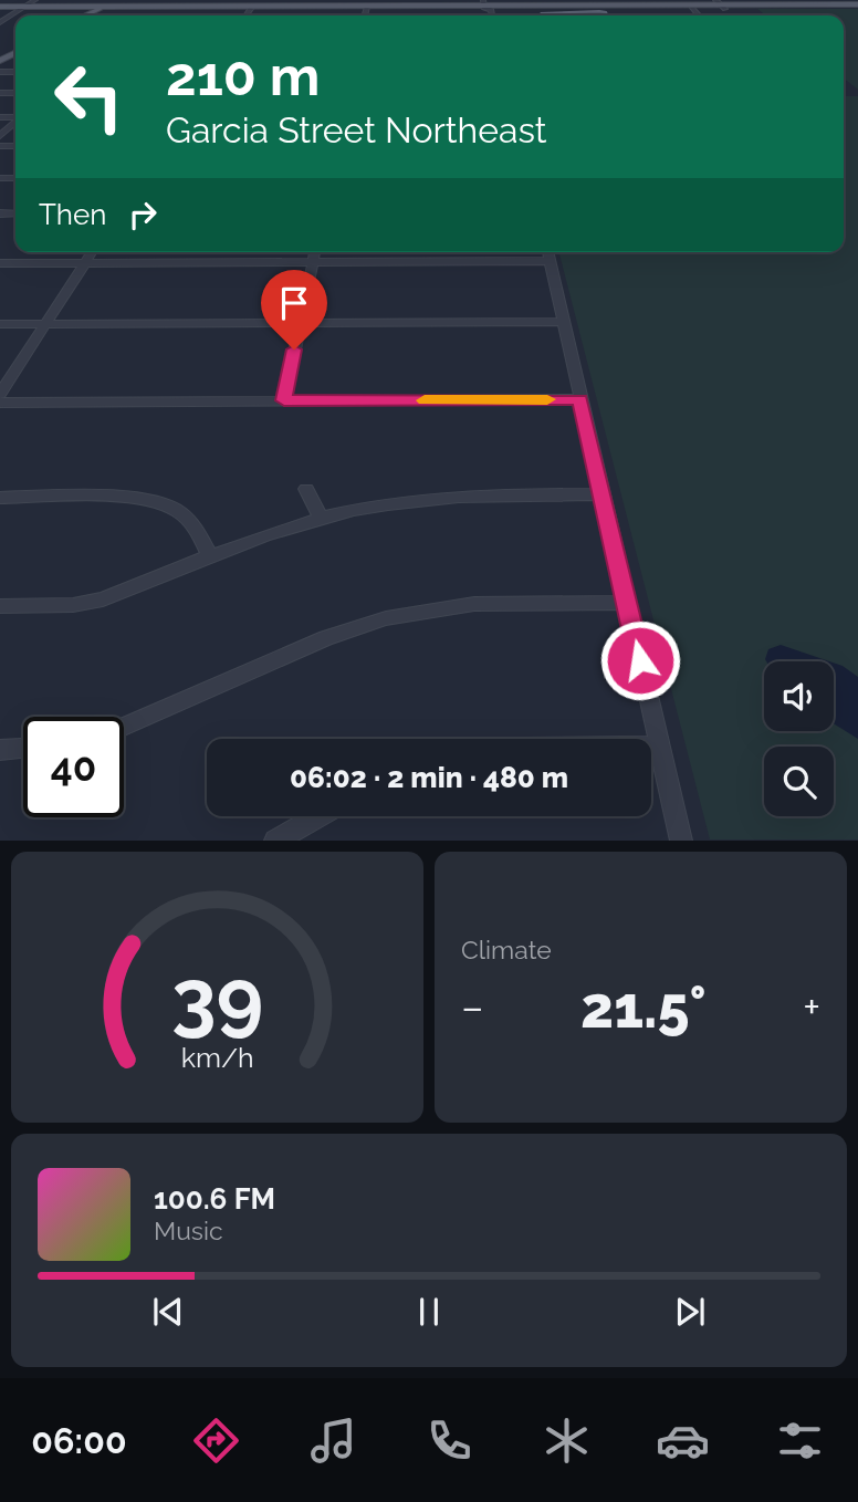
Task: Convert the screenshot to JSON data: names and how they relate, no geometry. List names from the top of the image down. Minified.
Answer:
{"page":{"turn":["210 m","Garcia Street Northeast"],"then":"Then","limit":"40","trip":"06:02 · 2 min · 480 m","tile":"Climate","heat":["−","21.5°","+"],"song":["100.6 FM","Music"],"tabs":"06:00","gauge":["39","km/h"]}}
